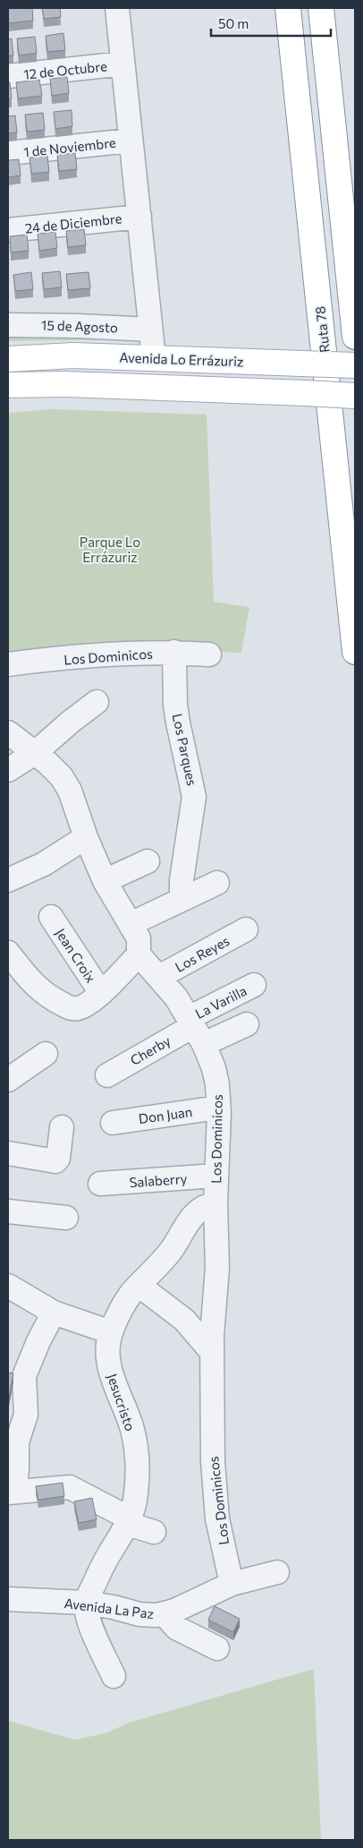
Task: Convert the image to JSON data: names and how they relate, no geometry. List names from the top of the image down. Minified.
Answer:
{"streets":{"main road":["Ruta 78","Avenida Lo Errázuriz"],"street":["12 de Octubre","1 de Noviembre","24 de Diciembre","15 de Agosto","Los Dominicos","Los Parques","Los Reyes","Jean Croix","La Varilla","Cherby","Don Juan","Salaberry","Jesucristo","Avenida La Paz"]},"crossings":[["Los Dominicos","Los Parques"],["Los Dominicos","Los Reyes"],["Los Dominicos","La Varilla"],["Los Dominicos","Cherby"],["Los Dominicos","Don Juan"],["Los Dominicos","Salaberry"],["Los Dominicos","Jesucristo"],["Los Dominicos","Avenida La Paz"],["La Varilla","Cherby"],["Jesucristo","Avenida La Paz"]],"parks":["Parque Lo Errázuriz"],"scale_bar":"50 m"}
